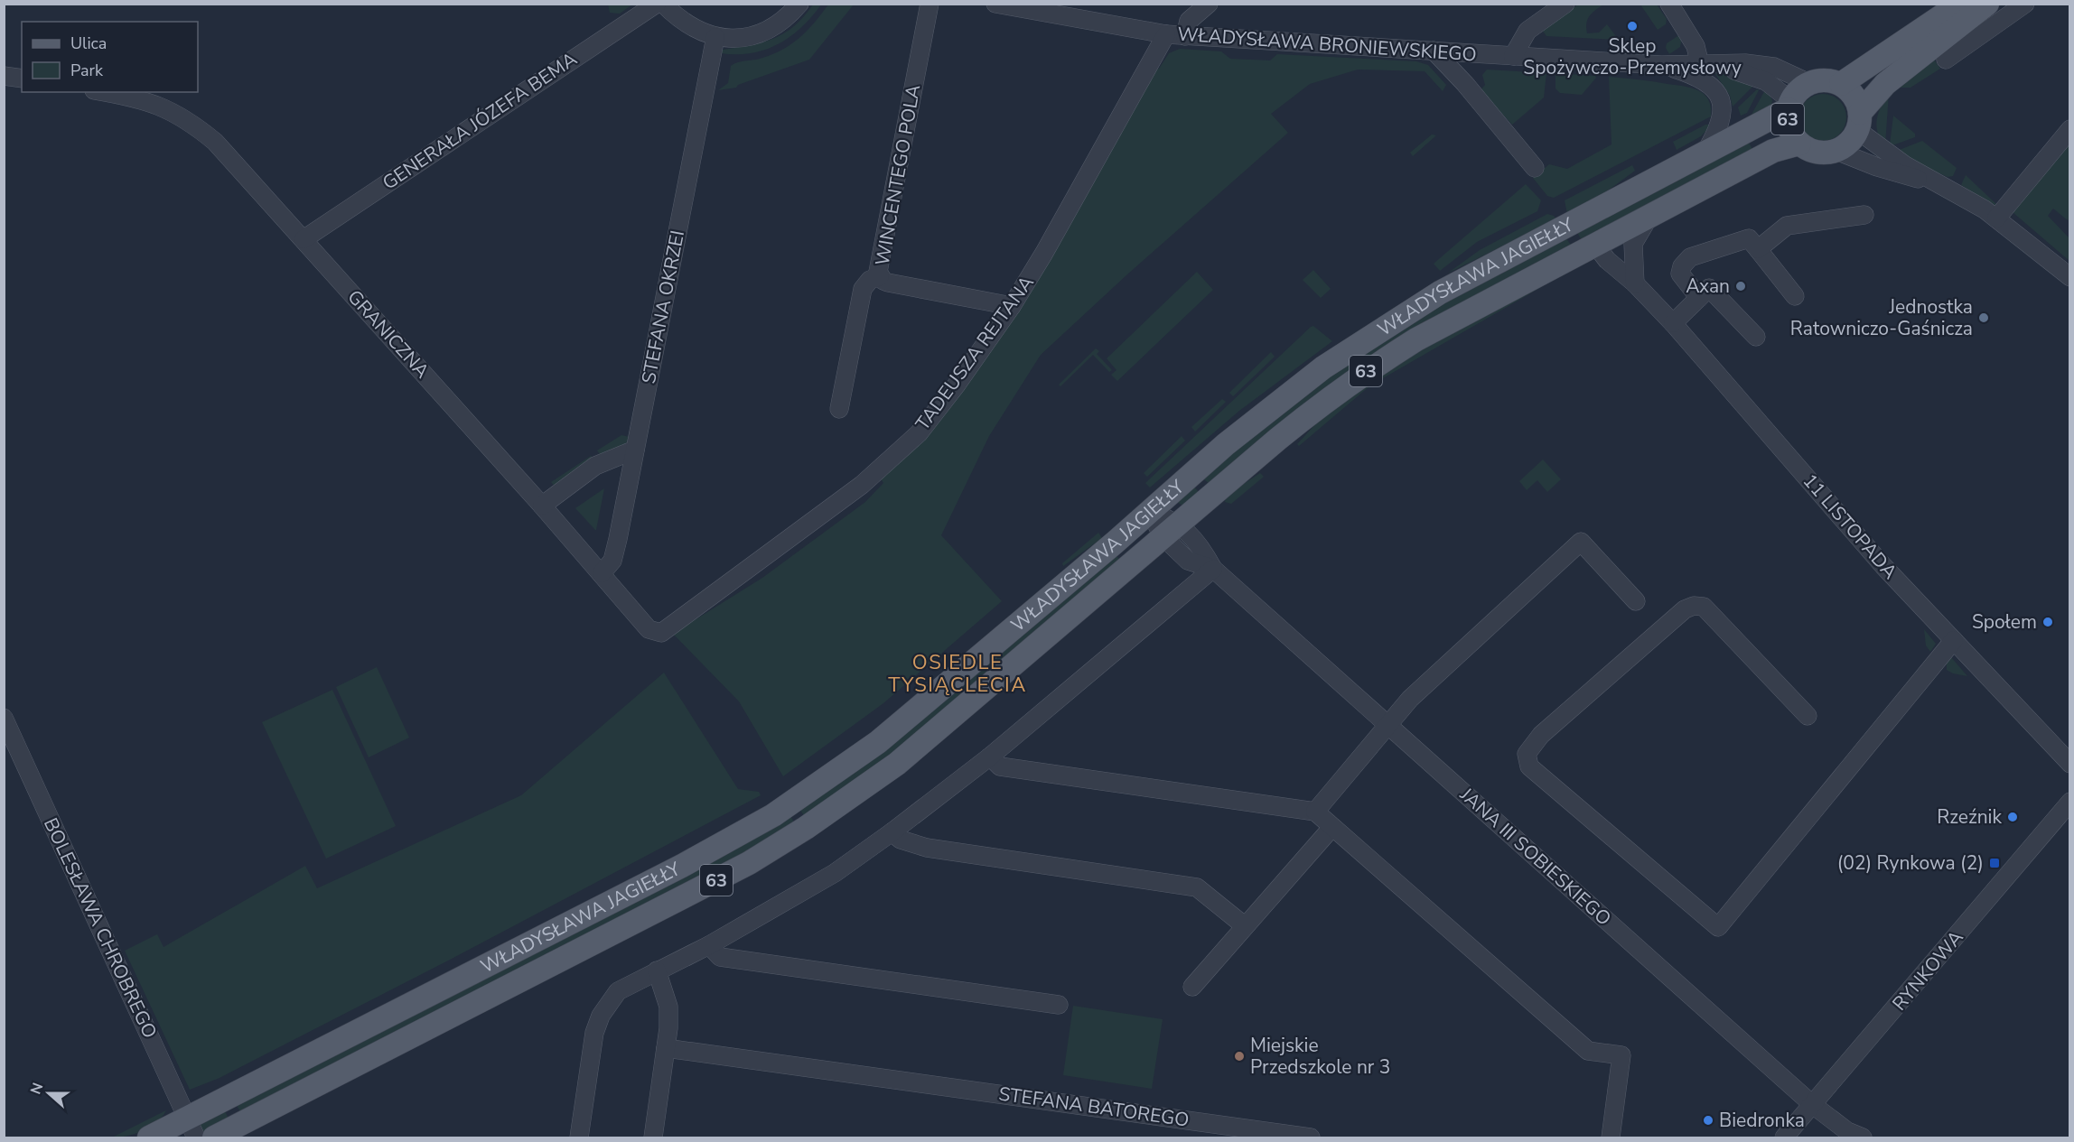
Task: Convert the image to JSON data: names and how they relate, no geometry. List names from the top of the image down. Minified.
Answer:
{"streets":{"main road":["63","WŁADYSŁAWA JAGIEŁŁY"],"street":["WŁADYSŁAWA BRONIEWSKIEGO","GENERAŁA JÓZEFA BEMA","WINCENTEGO POLA","STEFANA OKRZEI","GRANICZNA","TADEUSZA REJTANA","11 LISTOPADA","JANA III SOBIESKIEGO","BOLESŁAWA CHROBREGO","RYNKOWA","STEFANA BATOREGO"]},"crossings":[["WŁADYSŁAWA BRONIEWSKIEGO","63"],["WŁADYSŁAWA BRONIEWSKIEGO","WŁADYSŁAWA JAGIEŁŁY"],["WŁADYSŁAWA BRONIEWSKIEGO","TADEUSZA REJTANA"],["63","WŁADYSŁAWA JAGIEŁŁY"],["GENERAŁA JÓZEFA BEMA","GRANICZNA"],["WINCENTEGO POLA","TADEUSZA REJTANA"],["WŁADYSŁAWA JAGIEŁŁY","11 LISTOPADA"],["WŁADYSŁAWA JAGIEŁŁY","JANA III SOBIESKIEGO"],["WŁADYSŁAWA JAGIEŁŁY","BOLESŁAWA CHROBREGO"],["STEFANA OKRZEI","GRANICZNA"],["GRANICZNA","TADEUSZA REJTANA"],["JANA III SOBIESKIEGO","RYNKOWA"]],"districts":["OSIEDLE TYSIĄCLECIA"],"places":{"other":["Sklep Spożywczo-Przemysłowy","Axan","Jednostka Ratowniczo-Gaśnicza","Społem","Rzeźnik","Miejskie Przedszkole nr 3","Biedronka"],"transit":["(02) Rynkowa (2)"]},"legend":["Ulica","Park"],"north":"left"}
